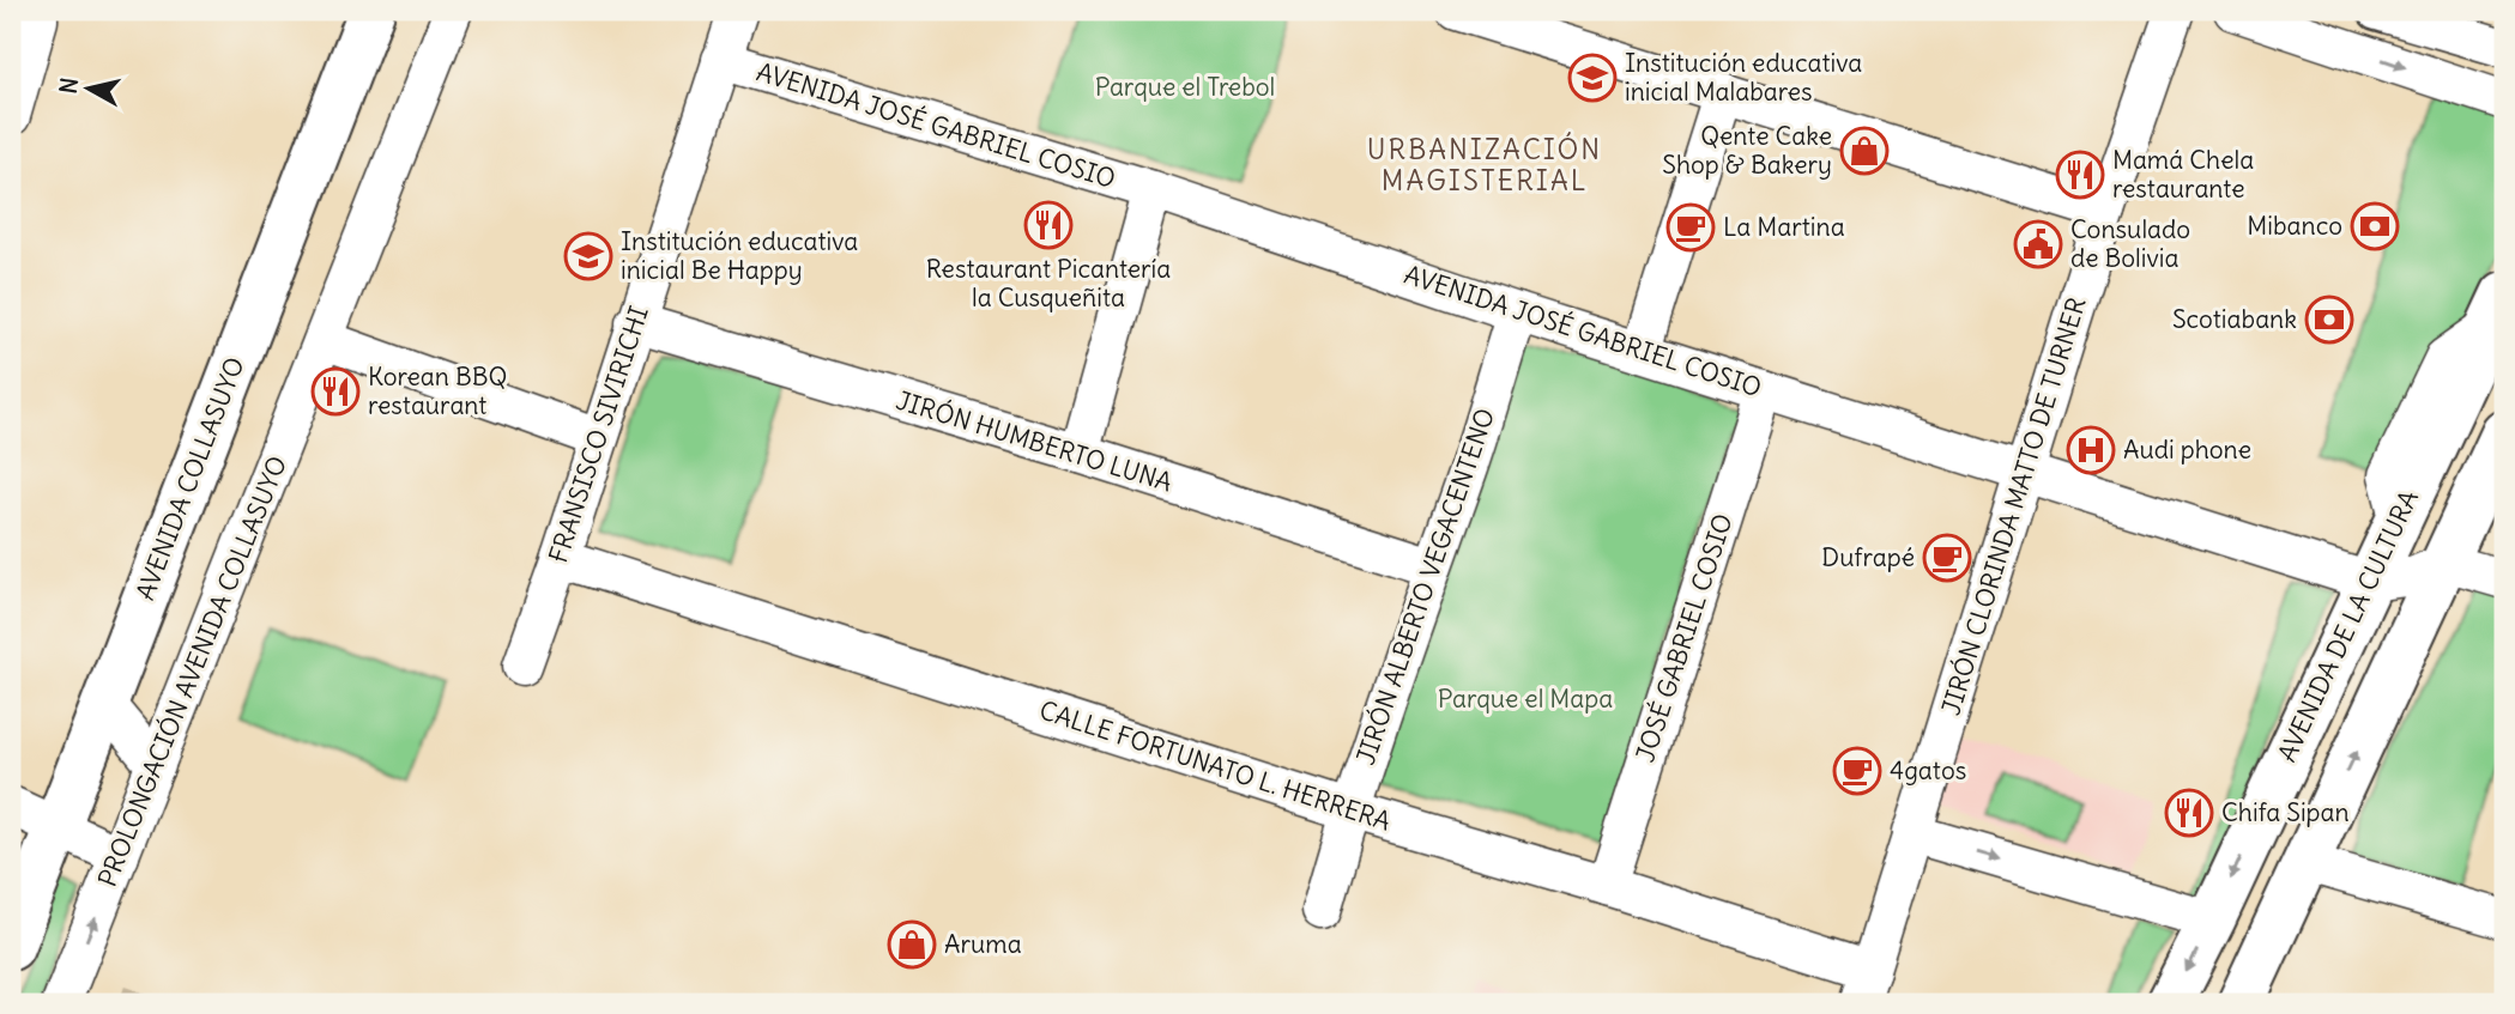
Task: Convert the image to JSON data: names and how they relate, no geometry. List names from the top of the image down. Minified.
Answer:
{"streets":{"main road":["AVENIDA COLLASUYO","AVENIDA DE LA CULTURA"],"street":["AVENIDA JOSÉ GABRIEL COSIO","FRANSISCO SIVIRICHI","JIRÓN HUMBERTO LUNA","JIRÓN CLORINDA MATTO DE TURNER","JIRÓN ALBERTO VEGACENTENO","JOSÉ GABRIEL COSIO","PROLONGACIÓN AVENIDA COLLASUYO","CALLE FORTUNATO L. HERRERA"]},"crossings":[["AVENIDA JOSÉ GABRIEL COSIO","FRANSISCO SIVIRICHI"],["AVENIDA JOSÉ GABRIEL COSIO","JIRÓN CLORINDA MATTO DE TURNER"],["AVENIDA JOSÉ GABRIEL COSIO","JIRÓN ALBERTO VEGACENTENO"],["AVENIDA JOSÉ GABRIEL COSIO","AVENIDA DE LA CULTURA"],["AVENIDA JOSÉ GABRIEL COSIO","JOSÉ GABRIEL COSIO"],["FRANSISCO SIVIRICHI","JIRÓN HUMBERTO LUNA"],["FRANSISCO SIVIRICHI","CALLE FORTUNATO L. HERRERA"],["JIRÓN HUMBERTO LUNA","JIRÓN ALBERTO VEGACENTENO"],["JIRÓN CLORINDA MATTO DE TURNER","CALLE FORTUNATO L. HERRERA"],["JIRÓN ALBERTO VEGACENTENO","CALLE FORTUNATO L. HERRERA"],["JOSÉ GABRIEL COSIO","CALLE FORTUNATO L. HERRERA"]],"districts":["URBANIZACIÓN MAGISTERIAL"],"parks":["Parque el Trebol","Parque el Mapa"],"places":{"school or university":["Institución educativa inicial Malabares","Institución educativa inicial Be Happy"],"shop":["Qente Cake Shop & Bakery","Aruma"],"restaurant":["Mamá Chela restaurante","Restaurant Picantería la Cusqueñita","Korean BBQ restaurant","Chifa Sipan"],"bank":["Mibanco","Scotiabank"],"cafe":["La Martina","Dufrapé","4gatos"],"public building":["Consulado de Bolivia"],"hospital":["Audi phone"]},"north":"left"}
